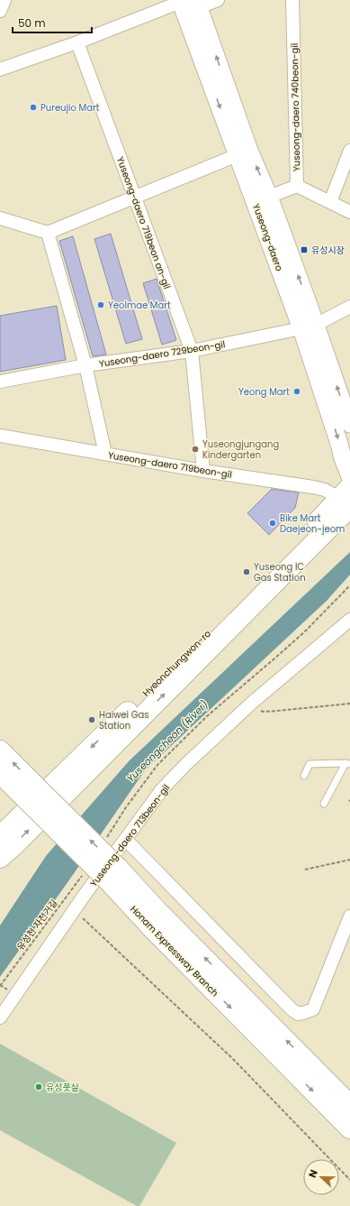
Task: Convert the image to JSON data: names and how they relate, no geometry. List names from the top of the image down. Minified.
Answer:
{"streets":{"main road":["Yuseong-daero","Hyeonchungwon-ro","Honam Expressway Branch"],"street":["Yuseong-daero 740beon-gil","Yuseong-daero 719beon an-gil","Yuseong-daero 729beon-gil","Yuseong-daero 719beon-gil","Yuseong-daero 713beon-gil"],"path":["유성천 자전거길"]},"crossings":[["Yuseong-daero 719beon an-gil","Yuseong-daero 729beon-gil"],["Yuseong-daero 719beon an-gil","Yuseong-daero 719beon-gil"],["Yuseong-daero","Yuseong-daero 729beon-gil"],["Yuseong-daero 719beon-gil","Hyeonchungwon-ro"]],"water":["Yuseongcheon (River)"],"places":{"other":["Pureujio Mart","Yeolmae Mart","Yeong Mart","Yuseongjungang Kindergarten","Bike Mart Daejeon-jeom","Yuseong IC Gas Station","Haiwei Gas Station","유성풋살"],"transit":["유성시장"]},"scale_bar":"50 m","north":"left"}
